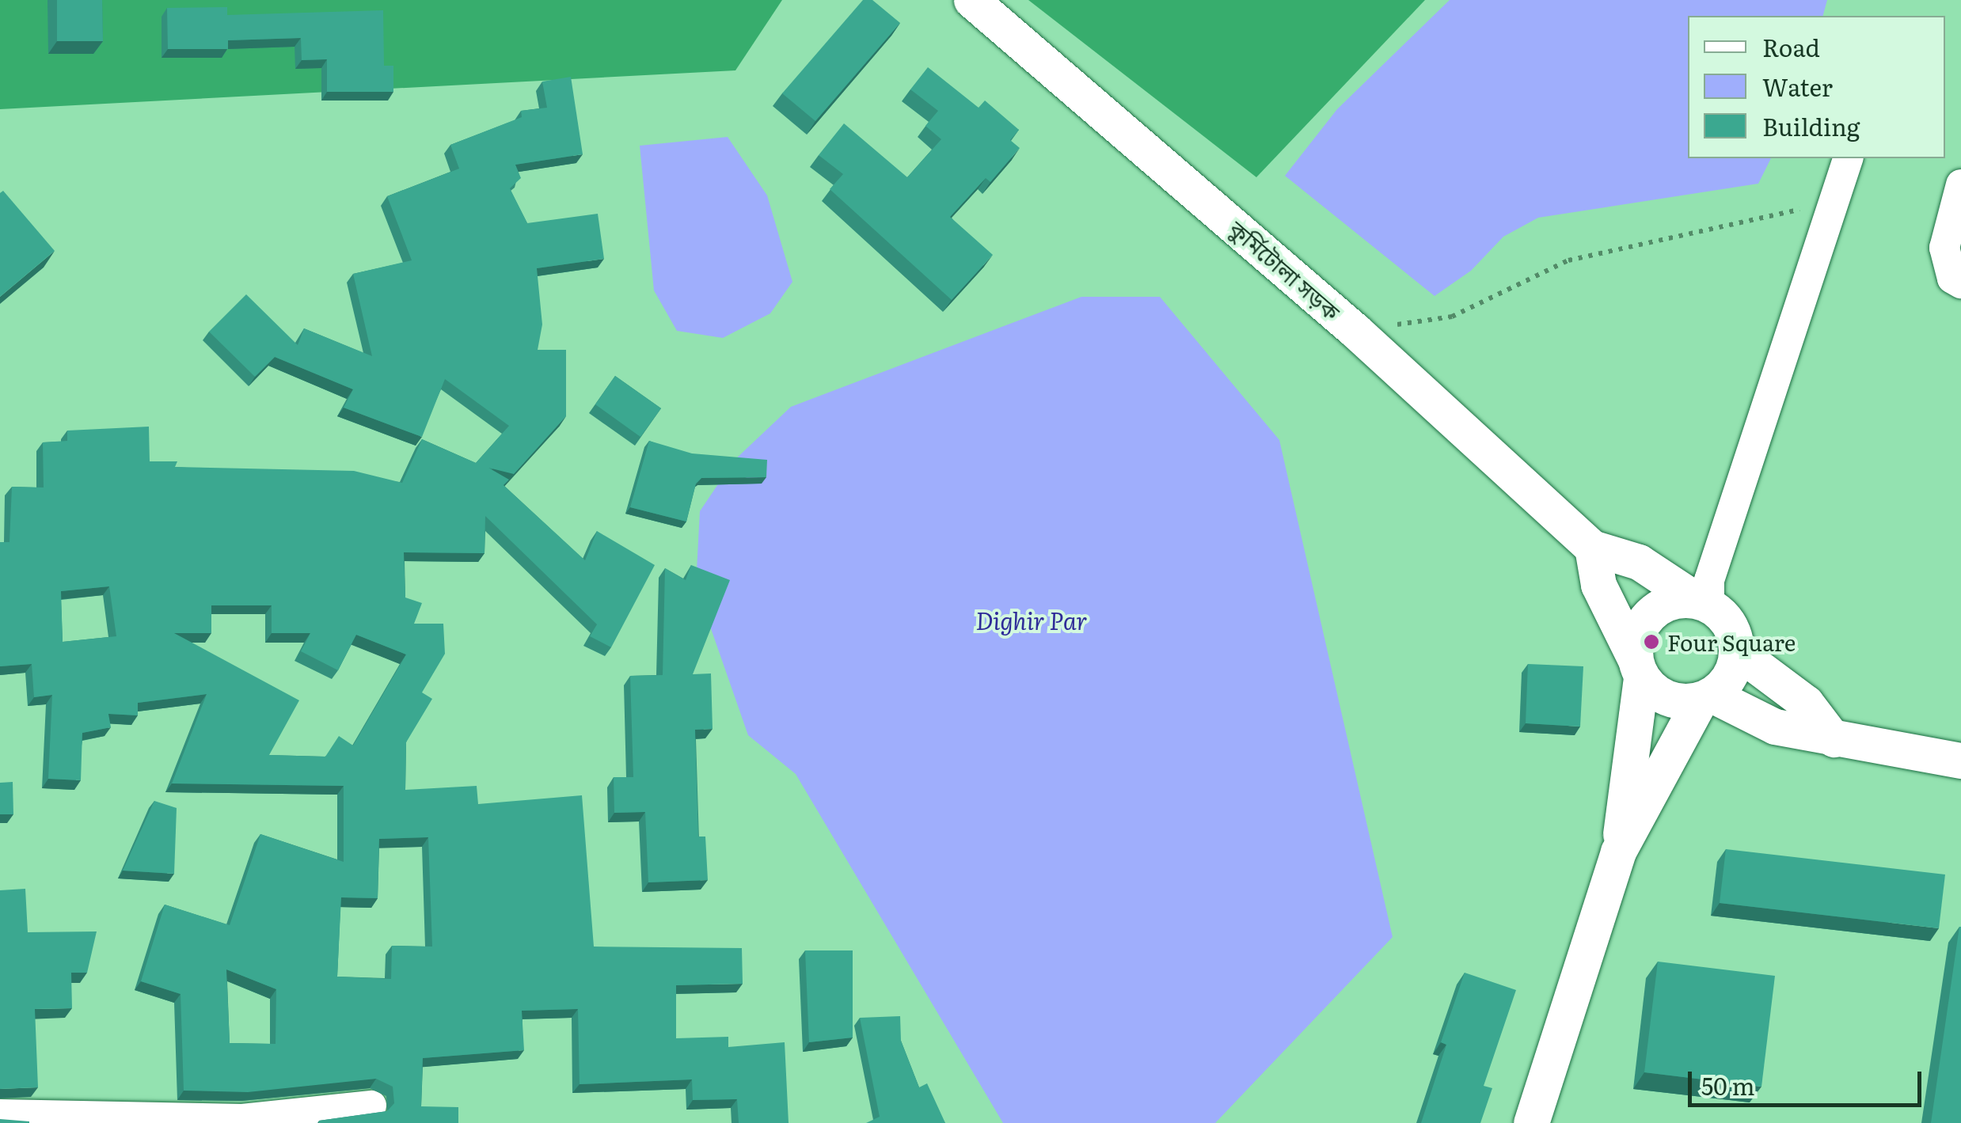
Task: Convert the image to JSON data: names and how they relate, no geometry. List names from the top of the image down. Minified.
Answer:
{"streets":{"street":["কুর্মিটোলা সড়ক"]},"water":["Dighir Par"],"places":["Four Square"],"legend":["Road","Water","Building"],"scale_bar":"50 m"}
